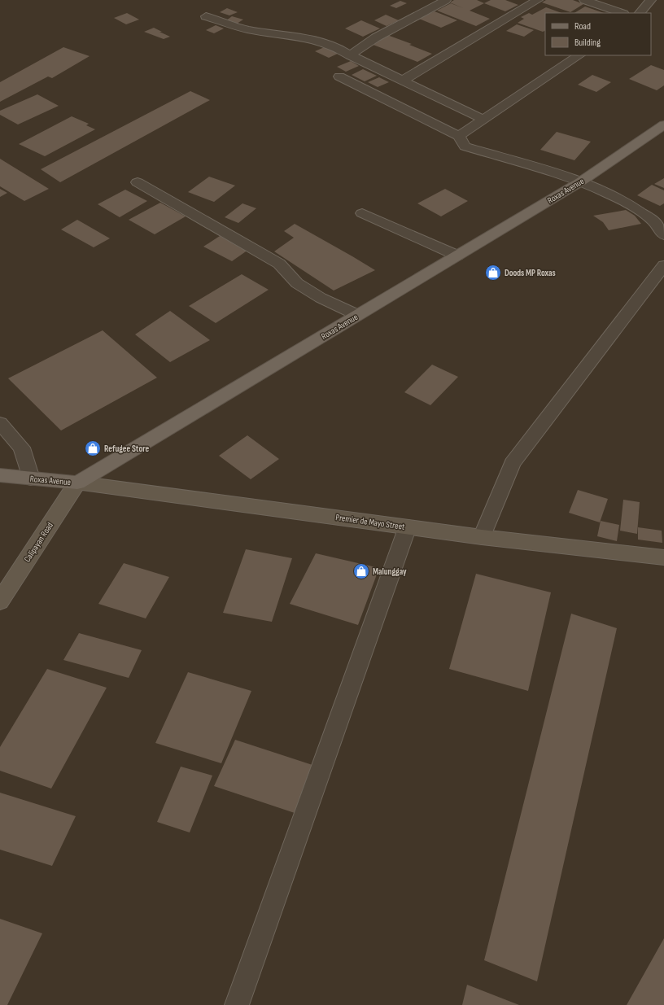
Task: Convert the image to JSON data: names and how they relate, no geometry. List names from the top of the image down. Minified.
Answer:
{"streets":{"main road":["Roxas Avenue","Premier de Mayo Street","Calipayan Road"]},"crossings":[["Roxas Avenue","Premier de Mayo Street"],["Roxas Avenue","Calipayan Road"],["Premier de Mayo Street","Calipayan Road"]],"places":{"shop":["Doods MP Roxas","Refugee Store","Malunggay"]},"legend":["Road","Building"]}
